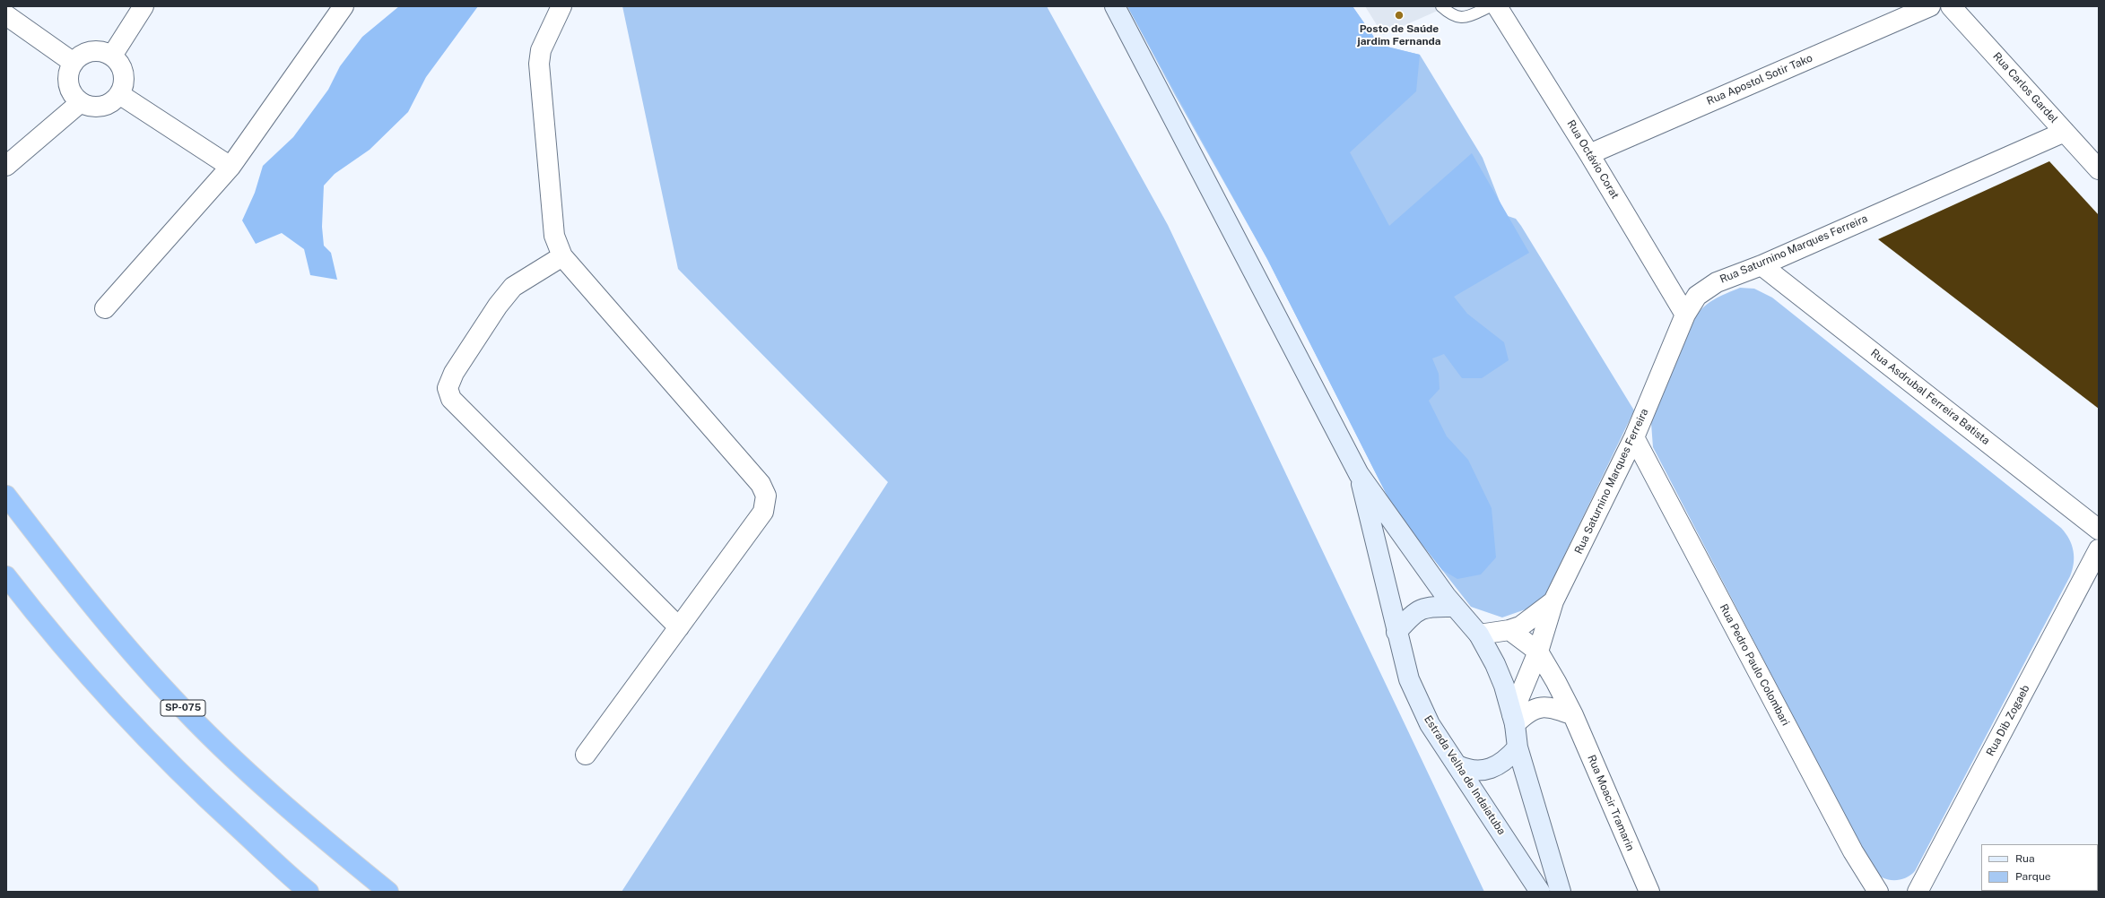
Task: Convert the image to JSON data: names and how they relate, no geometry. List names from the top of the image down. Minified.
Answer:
{"streets":{"highway":["SP-075"],"main road":["Estrada Velha de Indaiatuba"],"street":["Rua Apostol Sotir Tako","Rua Carlos Gardel","Rua Octávio Corat","Rua Saturnino Marques Ferreira","Rua Asdrubal Ferreira Batista","Rua Pedro Paulo Colombari","Rua Dib Zogaeb","Rua Moacir Tramarin"]},"crossings":[["Rua Apostol Sotir Tako","Rua Octávio Corat"],["Rua Carlos Gardel","Rua Saturnino Marques Ferreira"],["Rua Octávio Corat","Rua Saturnino Marques Ferreira"],["Rua Saturnino Marques Ferreira","Rua Asdrubal Ferreira Batista"],["Rua Saturnino Marques Ferreira","Rua Pedro Paulo Colombari"],["Rua Saturnino Marques Ferreira","Rua Moacir Tramarin"]],"places":["Posto de Saúde jardim Fernanda"],"legend":["Rua","Parque"]}
